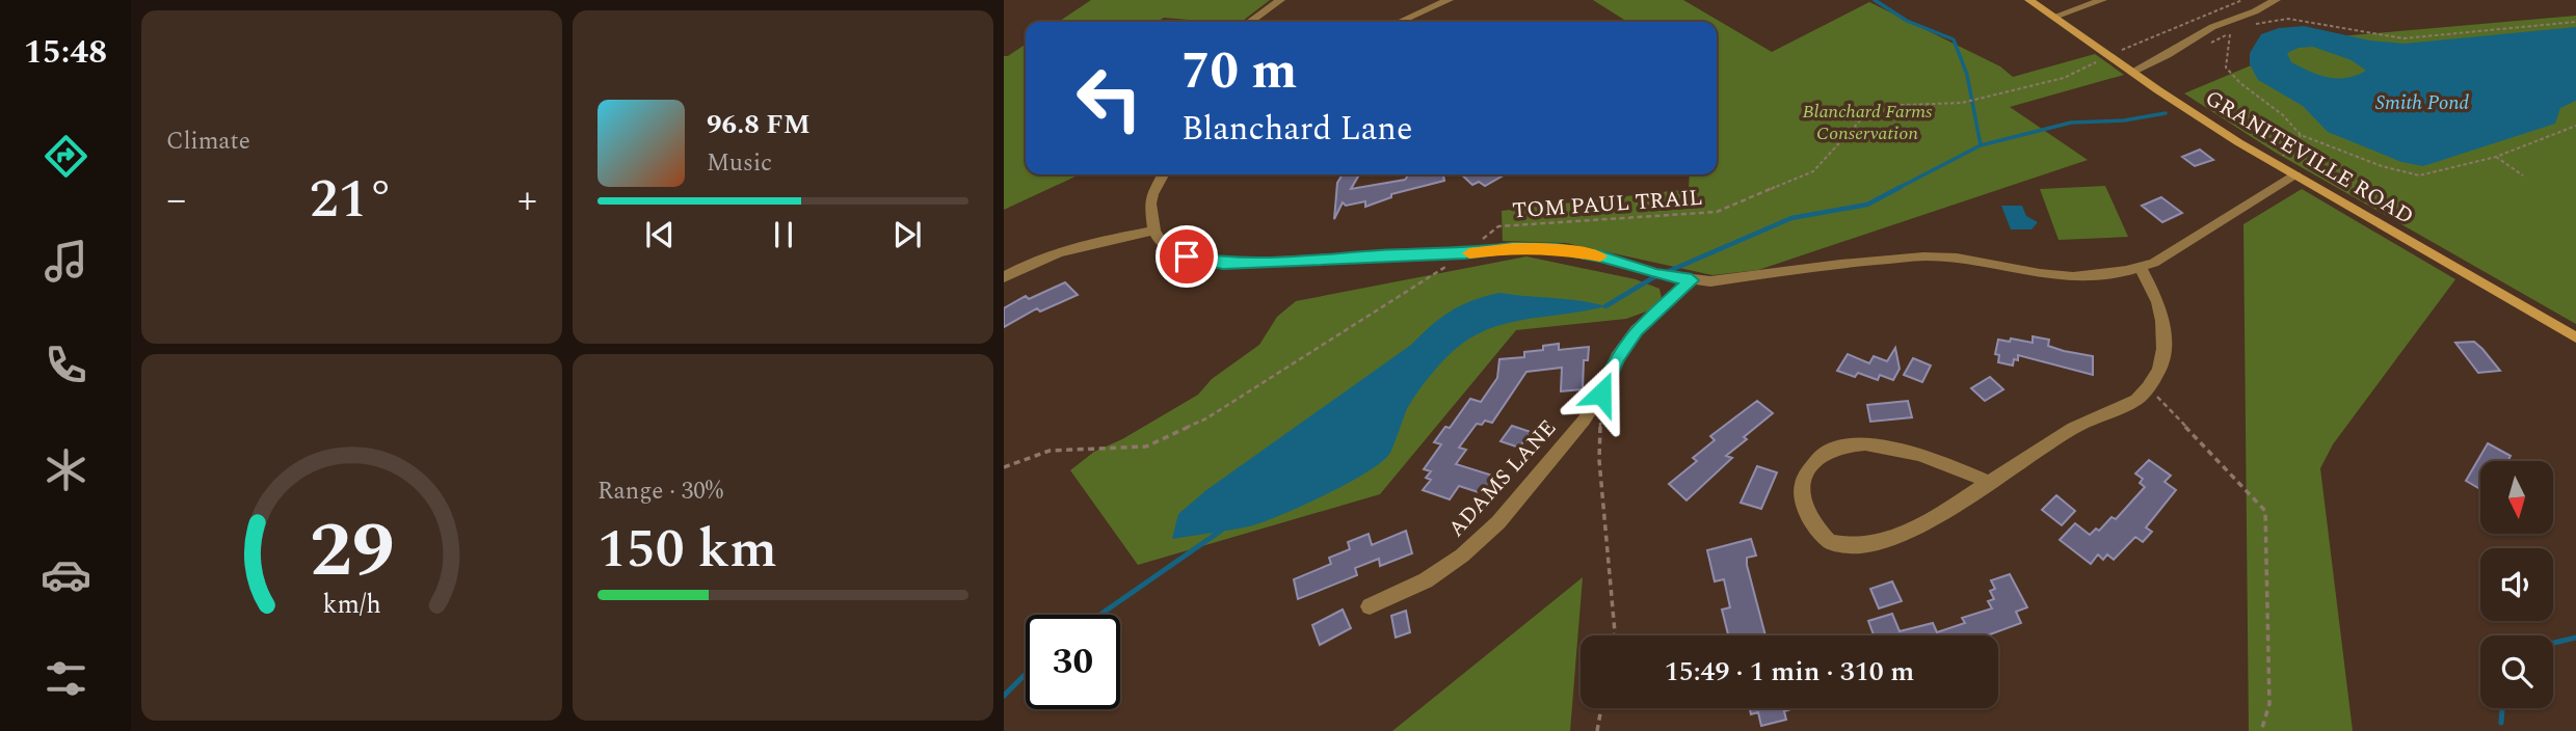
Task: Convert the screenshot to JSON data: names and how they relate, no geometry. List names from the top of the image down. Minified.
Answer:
{"streets":{"main road":["GRANITEVILLE ROAD"],"street":["ADAMS LANE"],"path":["TOM PAUL TRAIL"]},"water":["Smith Pond"],"parks":["Blanchard Farms Conservation"],"north":"bottom","page":{"tabs":"15:48","tile":["Climate",["Range · 30%","150 km"]],"turn":["70 m","Blanchard Lane"],"song":["96.8 FM","Music"],"heat":["−","21°","+"],"limit":"30","trip":"15:49 · 1 min · 310 m","gauge":["29","km/h"]}}
